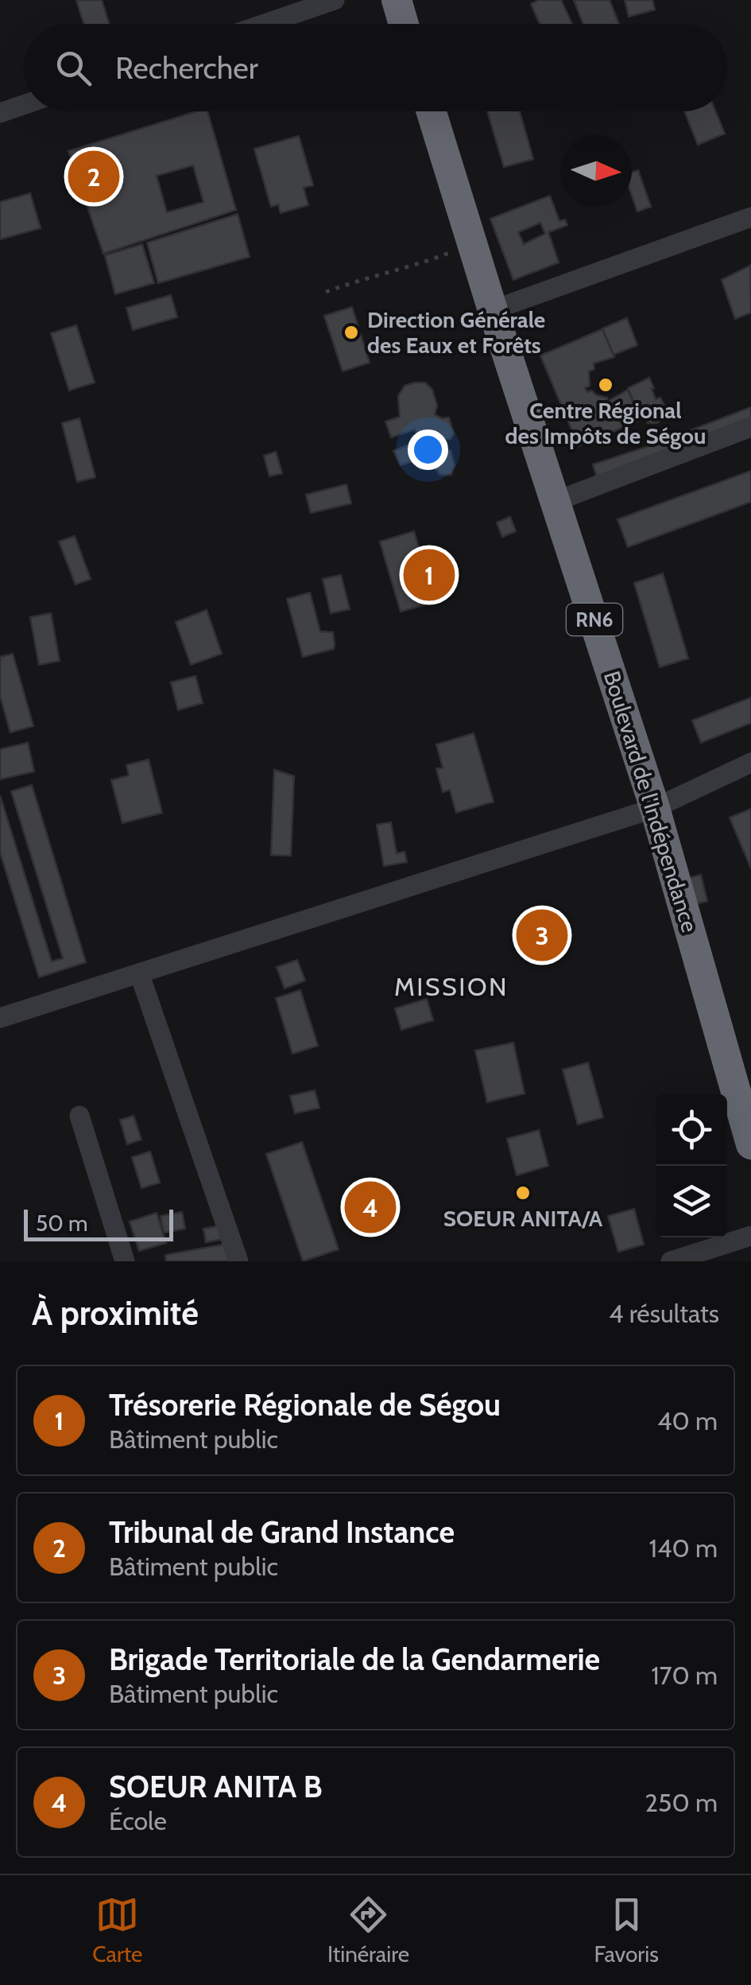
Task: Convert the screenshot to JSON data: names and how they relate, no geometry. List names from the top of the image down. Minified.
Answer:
{"streets":{"highway":["RN6","Boulevard de l'Indépendance"]},"districts":["MISSION"],"places":["Direction Générale des Eaux et Forêts","Centre Régional des Impôts de Ségou","SOEUR ANITA/A"],"scale_bar":"50 m","north":"right","page":{"search":"Rechercher","pins":["2","1","3","4"],"scale":"50 m","heading":["À proximité","4 résultats"],"list":[{"mark":"1","name":"Trésorerie Régionale de Ségou","note":"Bâtiment public","value":"40 m"},{"mark":"2","name":"Tribunal de Grand Instance","note":"Bâtiment public","value":"140 m"},{"mark":"3","name":"Brigade Territoriale de la Gendarmerie","note":"Bâtiment public","value":"170 m"},{"mark":"4","name":"SOEUR ANITA B","note":"École","value":"250 m"}],"nav":["Carte","Itinéraire","Favoris"]}}
